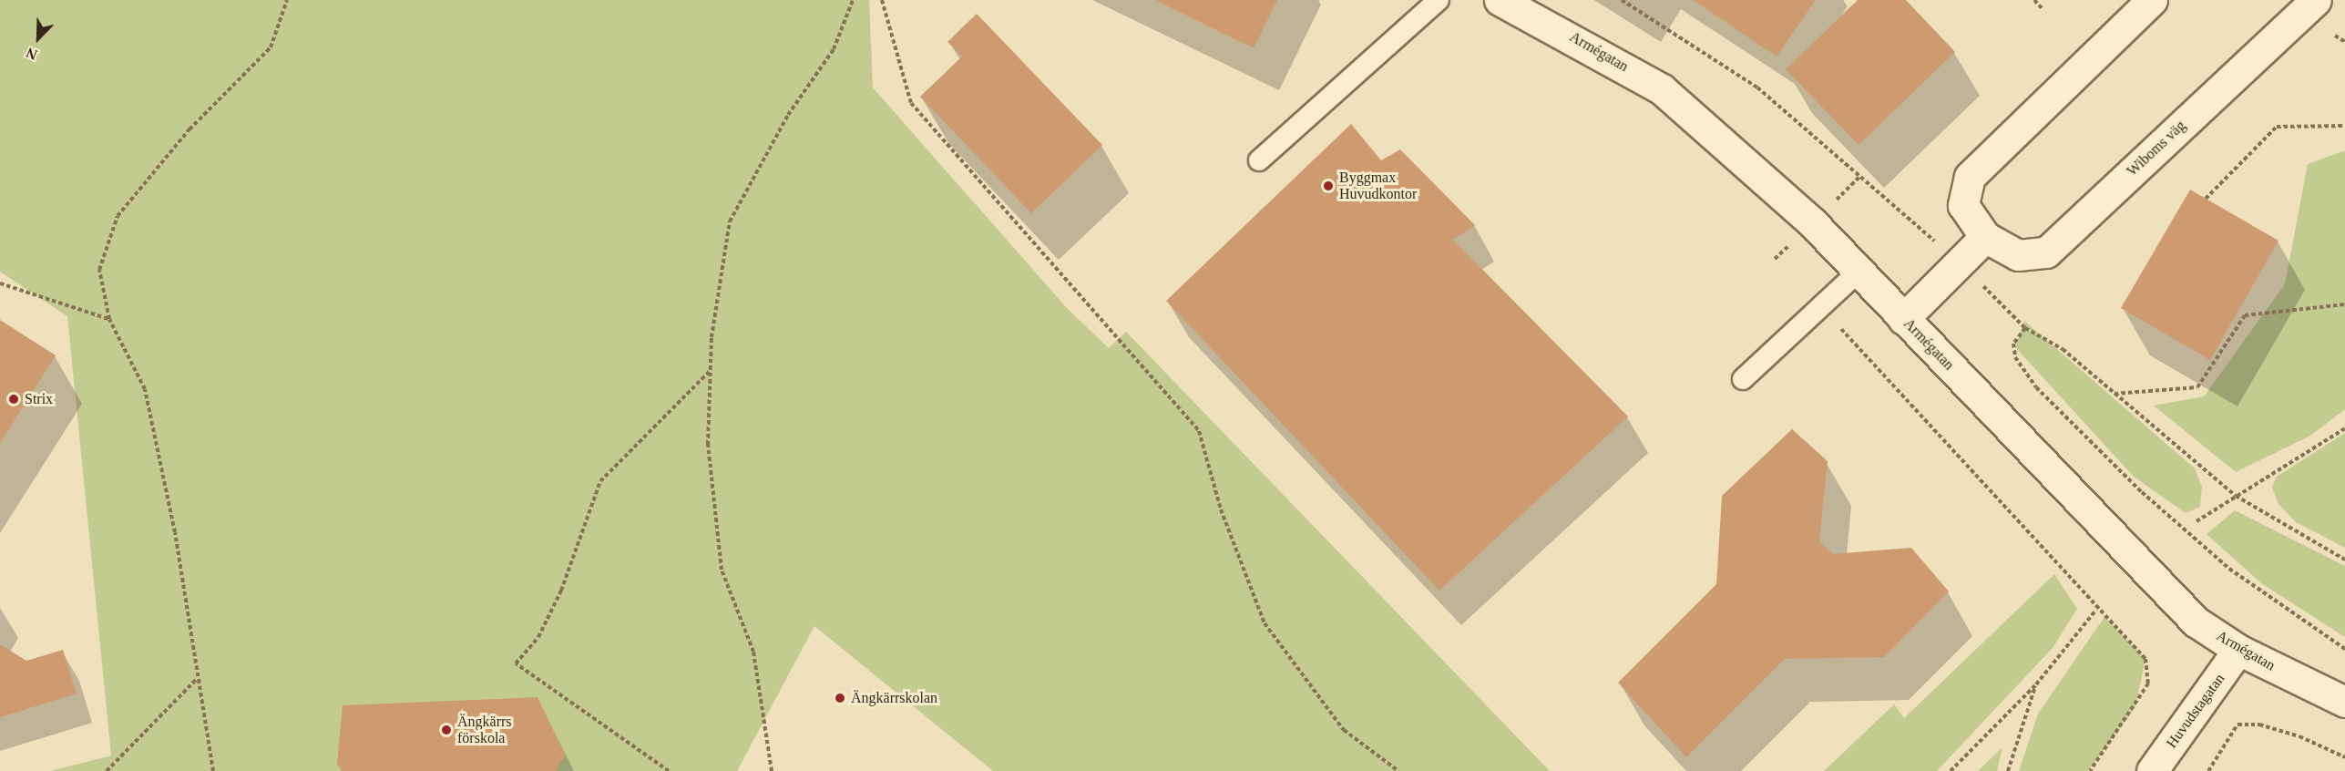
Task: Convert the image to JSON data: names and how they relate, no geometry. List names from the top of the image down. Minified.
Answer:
{"streets":{"street":["Armégatan","Wiboms väg","Huvudstagatan"]},"crossings":[["Armégatan","Huvudstagatan"]],"places":["Byggmax Huvudkontor","Strix","Ängkärrskolan","Ängkärrs förskola"],"north":"bottom left"}
